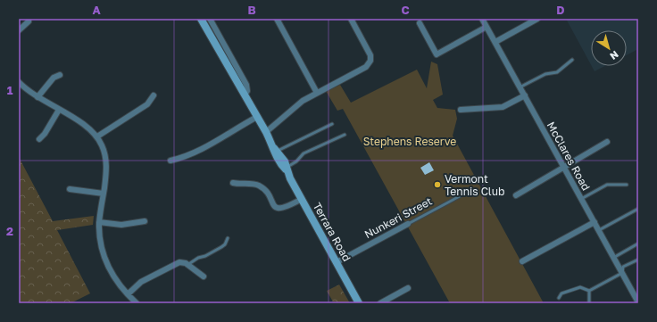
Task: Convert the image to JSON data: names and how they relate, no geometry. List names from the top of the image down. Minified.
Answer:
{"streets":{"main road":["Terrara Road"],"street":["McClares Road","Nunkeri Street"]},"crossings":[["Nunkeri Street","Terrara Road"]],"parks":["Stephens Reserve"],"places":["Vermont Tennis Club"],"north":"bottom right","grid":{"columns":["A","B","C","D"],"rows":["1","2"]}}
